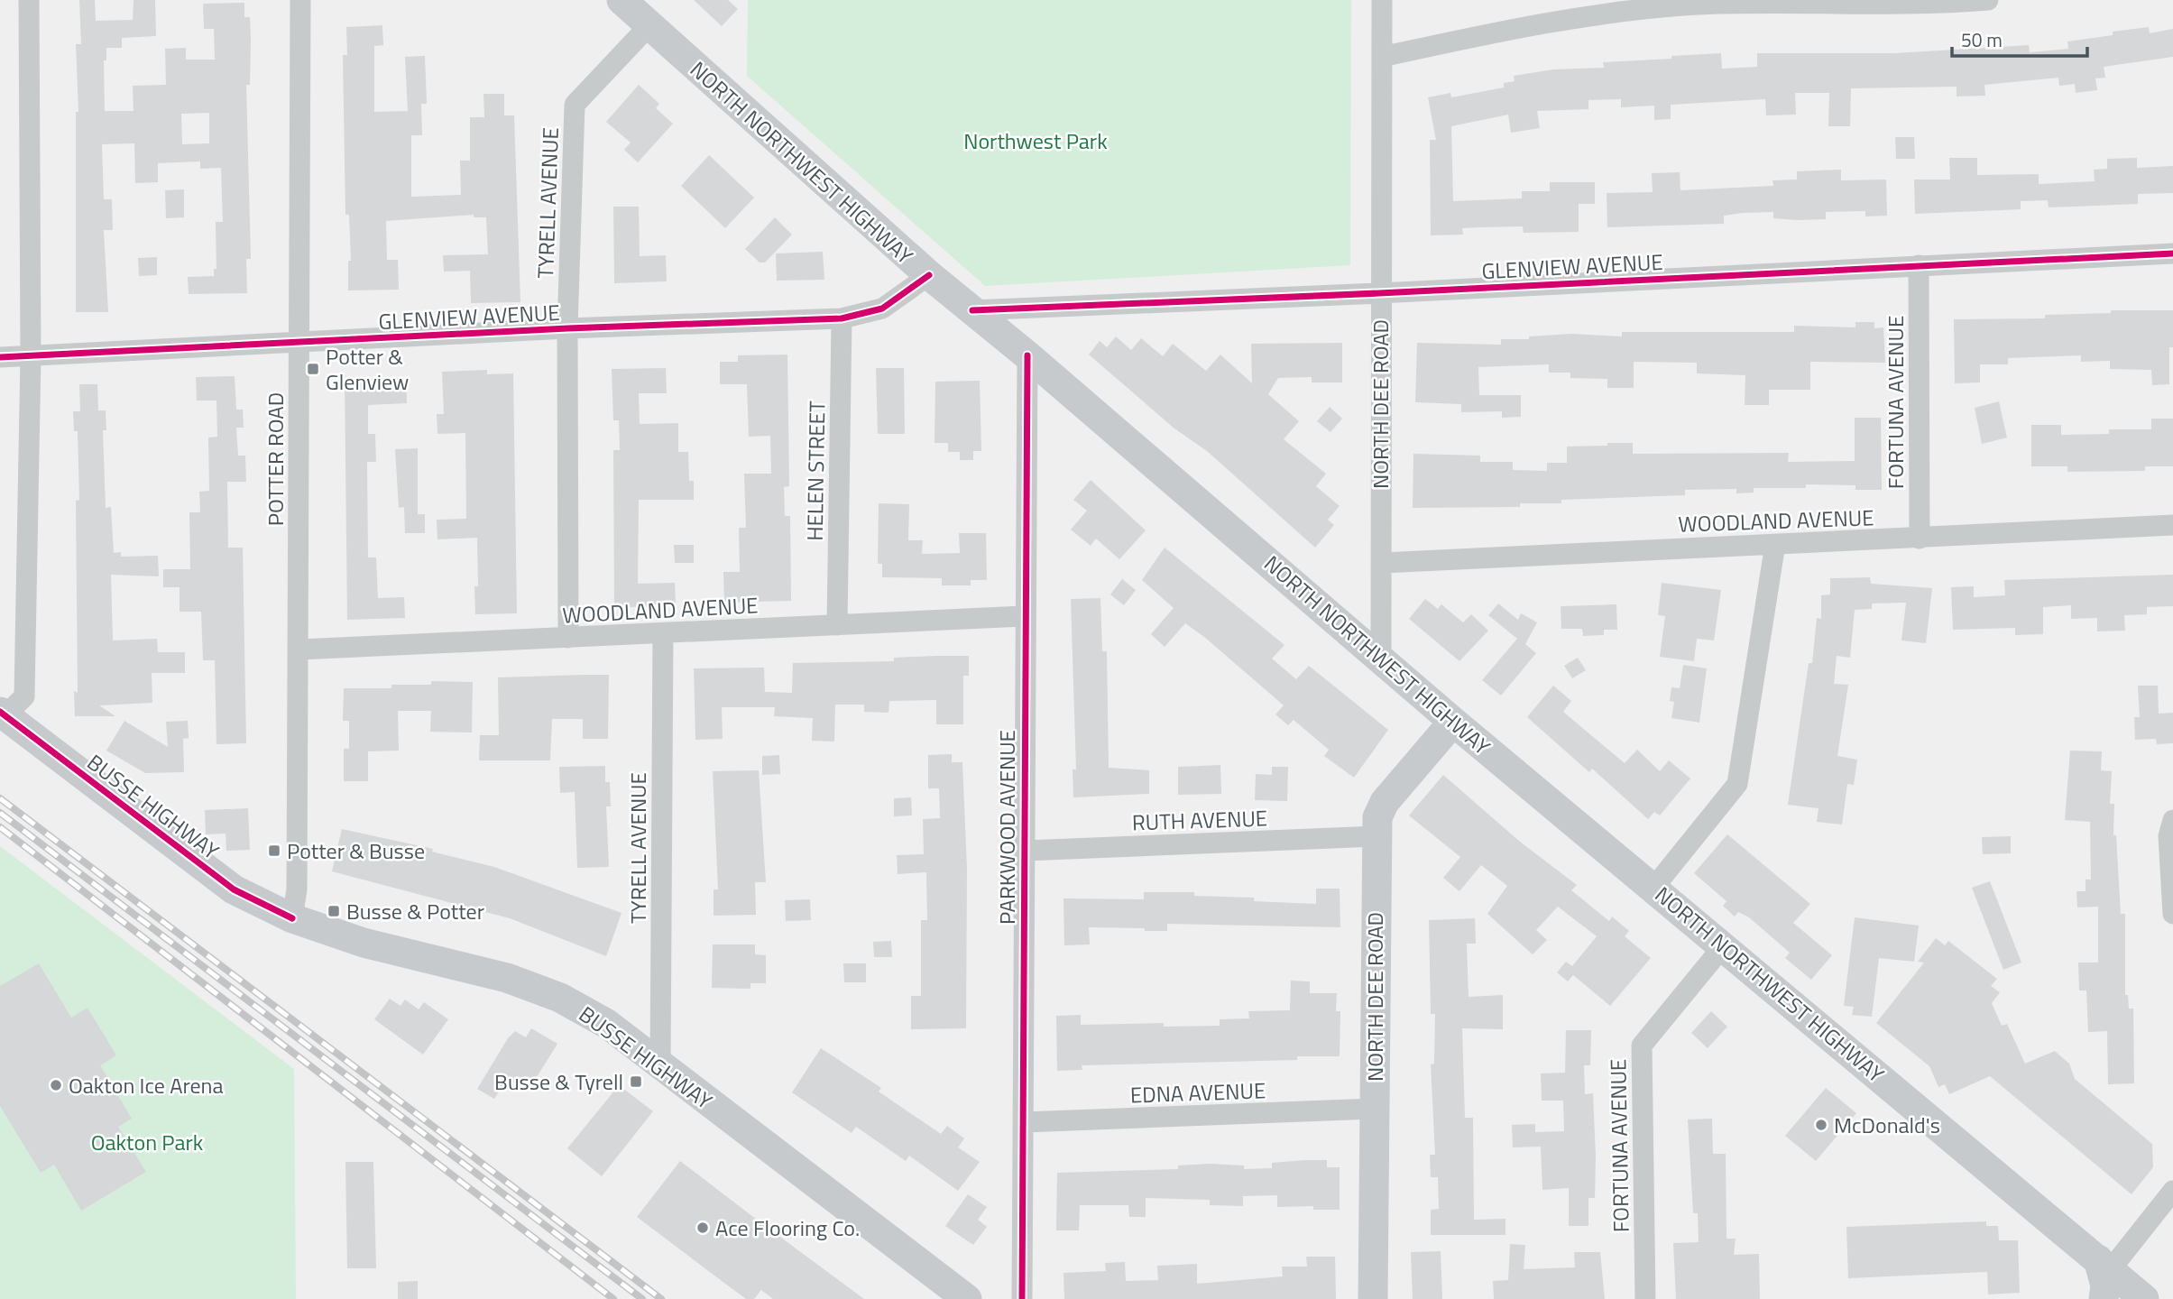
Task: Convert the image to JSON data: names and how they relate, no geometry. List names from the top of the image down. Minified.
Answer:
{"streets":{"main road":["NORTH NORTHWEST HIGHWAY","NORTH DEE ROAD","BUSSE HIGHWAY"],"street":["TYRELL AVENUE","GLENVIEW AVENUE","FORTUNA AVENUE","POTTER ROAD","HELEN STREET","WOODLAND AVENUE","RUTH AVENUE","PARKWOOD AVENUE","EDNA AVENUE"]},"crossings":[["NORTH NORTHWEST HIGHWAY","TYRELL AVENUE"],["NORTH NORTHWEST HIGHWAY","GLENVIEW AVENUE"],["NORTH NORTHWEST HIGHWAY","FORTUNA AVENUE"],["NORTH NORTHWEST HIGHWAY","NORTH DEE ROAD"],["NORTH NORTHWEST HIGHWAY","PARKWOOD AVENUE"],["TYRELL AVENUE","GLENVIEW AVENUE"],["TYRELL AVENUE","WOODLAND AVENUE"],["TYRELL AVENUE","BUSSE HIGHWAY"],["GLENVIEW AVENUE","FORTUNA AVENUE"],["GLENVIEW AVENUE","NORTH DEE ROAD"],["GLENVIEW AVENUE","POTTER ROAD"],["GLENVIEW AVENUE","HELEN STREET"],["FORTUNA AVENUE","WOODLAND AVENUE"],["NORTH DEE ROAD","WOODLAND AVENUE"],["NORTH DEE ROAD","RUTH AVENUE"],["NORTH DEE ROAD","EDNA AVENUE"],["POTTER ROAD","WOODLAND AVENUE"],["POTTER ROAD","BUSSE HIGHWAY"],["HELEN STREET","WOODLAND AVENUE"],["WOODLAND AVENUE","PARKWOOD AVENUE"],["RUTH AVENUE","PARKWOOD AVENUE"],["PARKWOOD AVENUE","EDNA AVENUE"]],"parks":["Northwest Park","Oakton Park"],"places":{"transit":["Potter & Glenview","Potter & Busse","Busse & Potter","Busse & Tyrell"],"other":["Oakton Ice Arena","McDonald's","Ace Flooring Co."]},"scale_bar":"50 m"}
